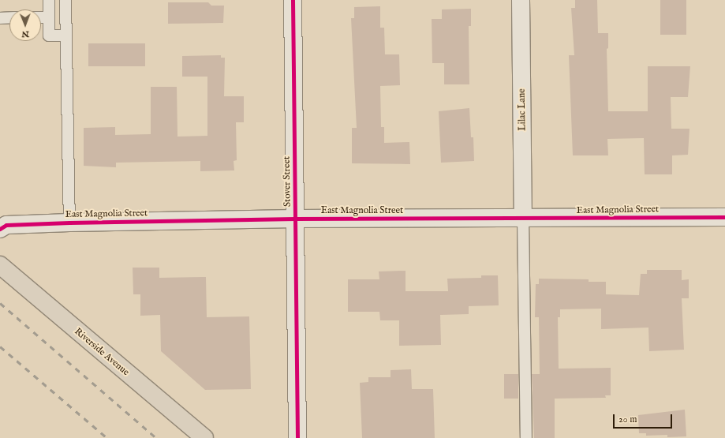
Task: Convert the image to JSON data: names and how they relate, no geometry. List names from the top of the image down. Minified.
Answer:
{"streets":{"highway":["Riverside Avenue"],"street":["Lilac Lane","Stover Street","East Magnolia Street"]},"crossings":[["Lilac Lane","East Magnolia Street"],["Stover Street","East Magnolia Street"]],"scale_bar":"20 m","north":"bottom"}
